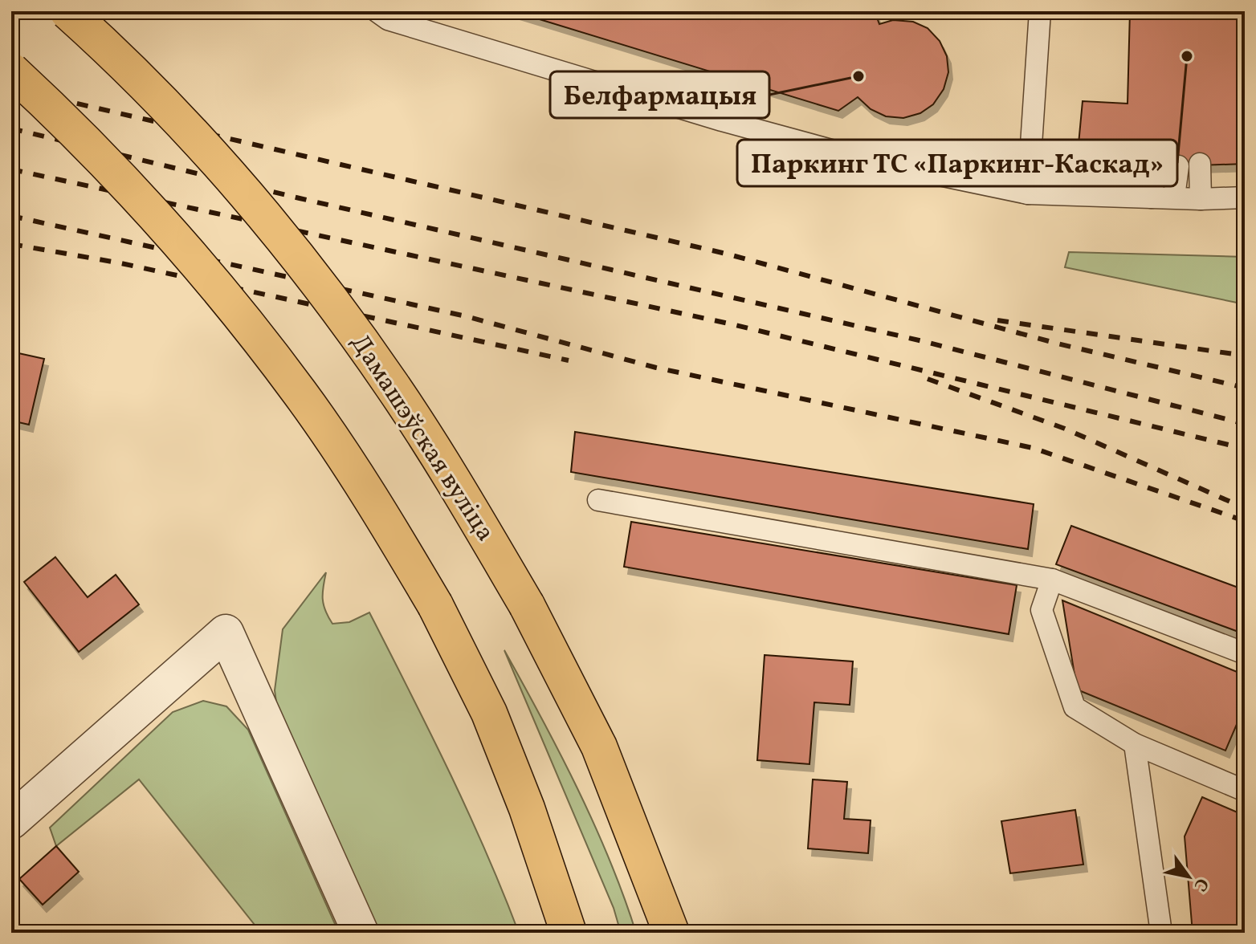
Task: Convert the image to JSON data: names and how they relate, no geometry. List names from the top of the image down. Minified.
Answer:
{"streets":{"main road":["Дамашэўская вуліца"]},"places":["Паркинг ТС «Паркинг-Каскад»","Белфармацыя"],"north":"bottom right"}
